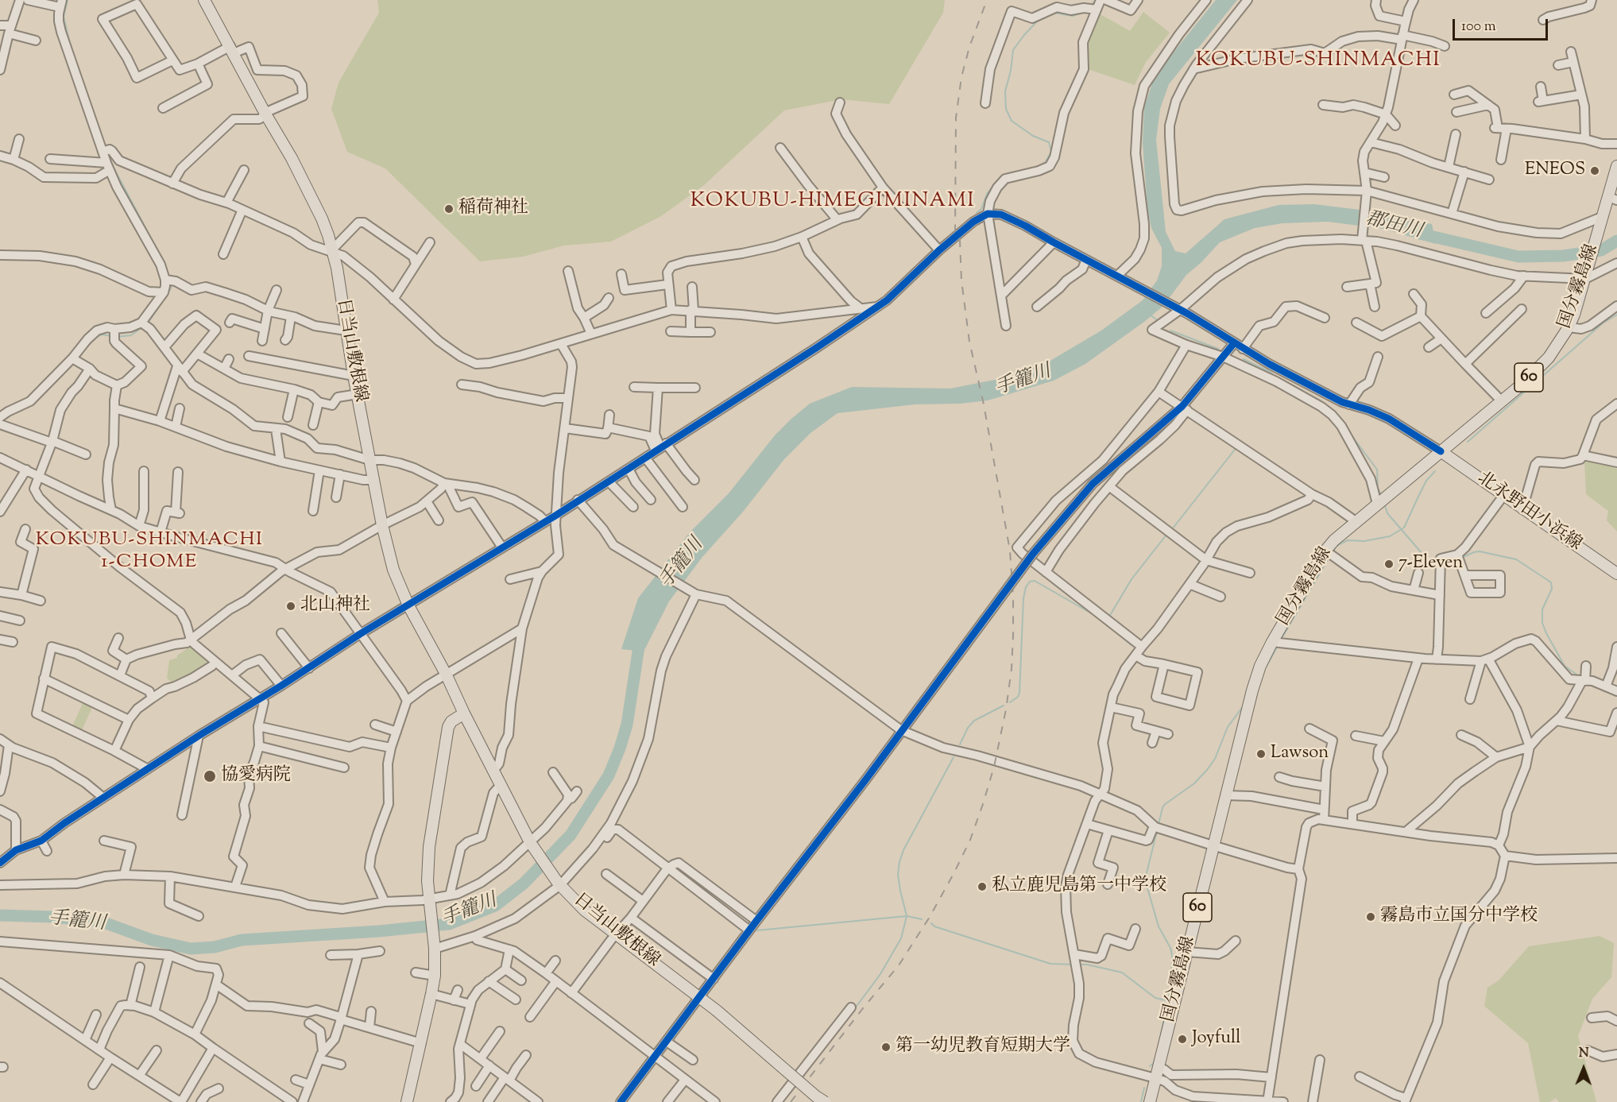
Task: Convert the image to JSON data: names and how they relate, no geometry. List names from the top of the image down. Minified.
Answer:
{"streets":{"main road":["国分霧島線","日当山敷根線","60","北永野田小浜線"]},"crossings":[["国分霧島線","北永野田小浜線"]],"districts":["KOKUBU-SHINMACHI","KOKUBU-HIMEGIMINAMI","KOKUBU-SHINMACHI 1-CHOME"],"water":["郡田川","手籠川"],"places":["ENEOS","稲荷神社","7-Eleven","北山神社","Lawson","協愛病院","私立鹿児島第一中学校","霧島市立国分中学校","Joyfull","第一幼児教育短期大学"],"scale_bar":"100 m","north":"top"}
